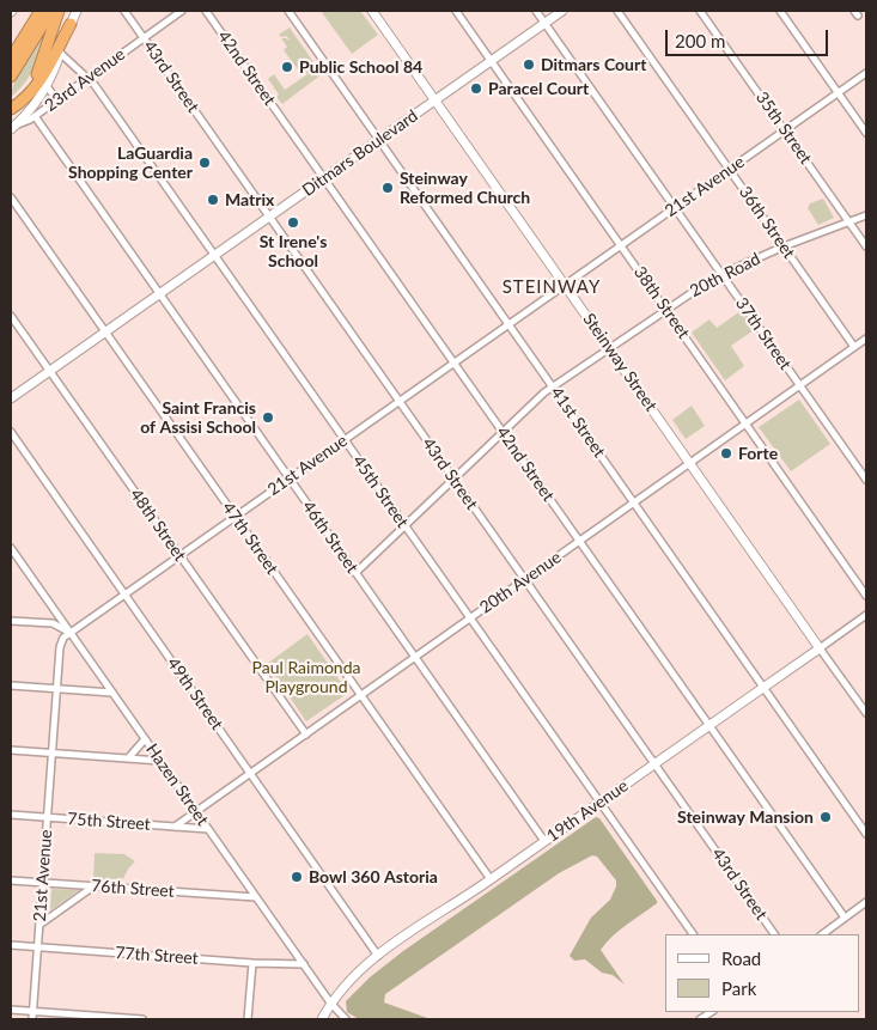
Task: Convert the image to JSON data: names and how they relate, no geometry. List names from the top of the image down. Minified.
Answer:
{"streets":{"street":["42nd Street","43rd Street","23rd Avenue","35th Street","Ditmars Boulevard","21st Avenue","36th Street","20th Road","38th Street","37th Street","Steinway Street","41st Street","45th Street","48th Street","46th Street","47th Street","20th Avenue","49th Street","Hazen Street","19th Avenue","75th Street","76th Street","77th Street"]},"crossings":[["42nd Street","Ditmars Boulevard"],["42nd Street","21st Avenue"],["42nd Street","20th Road"],["42nd Street","20th Avenue"],["42nd Street","19th Avenue"],["43rd Street","23rd Avenue"],["43rd Street","Ditmars Boulevard"],["43rd Street","21st Avenue"],["43rd Street","20th Road"],["43rd Street","20th Avenue"],["43rd Street","19th Avenue"],["23rd Avenue","45th Street"],["23rd Avenue","46th Street"],["35th Street","21st Avenue"],["35th Street","20th Road"],["Ditmars Boulevard","38th Street"],["Ditmars Boulevard","37th Street"],["Ditmars Boulevard","Steinway Street"],["Ditmars Boulevard","41st Street"],["Ditmars Boulevard","45th Street"],["Ditmars Boulevard","48th Street"],["Ditmars Boulevard","46th Street"],["Ditmars Boulevard","47th Street"],["21st Avenue","36th Street"],["21st Avenue","38th Street"],["21st Avenue","37th Street"],["21st Avenue","Steinway Street"],["21st Avenue","41st Street"],["21st Avenue","45th Street"],["21st Avenue","48th Street"],["21st Avenue","46th Street"],["21st Avenue","47th Street"],["21st Avenue","49th Street"],["21st Avenue","Hazen Street"],["21st Avenue","75th Street"],["21st Avenue","76th Street"],["21st Avenue","77th Street"],["36th Street","20th Road"],["36th Street","20th Avenue"],["20th Road","38th Street"],["20th Road","37th Street"],["20th Road","Steinway Street"],["20th Road","41st Street"],["20th Road","45th Street"],["20th Road","46th Street"],["38th Street","20th Avenue"],["37th Street","20th Avenue"],["Steinway Street","20th Avenue"],["Steinway Street","19th Avenue"],["41st Street","20th Avenue"],["41st Street","19th Avenue"],["45th Street","20th Avenue"],["45th Street","19th Avenue"],["48th Street","20th Avenue"],["46th Street","20th Avenue"],["46th Street","19th Avenue"],["47th Street","20th Avenue"],["47th Street","19th Avenue"],["20th Avenue","49th Street"],["20th Avenue","Hazen Street"],["20th Avenue","75th Street"],["49th Street","19th Avenue"],["Hazen Street","19th Avenue"],["Hazen Street","75th Street"],["Hazen Street","76th Street"],["Hazen Street","77th Street"]],"districts":["STEINWAY"],"parks":["Paul Raimonda Playground"],"places":["Ditmars Court","Public School 84","Paracel Court","LaGuardia Shopping Center","Steinway Reformed Church","Matrix","St Irene's School","Saint Francis of Assisi School","Forte","Steinway Mansion","Bowl 360 Astoria"],"legend":["Road","Park"],"scale_bar":"200 m"}
